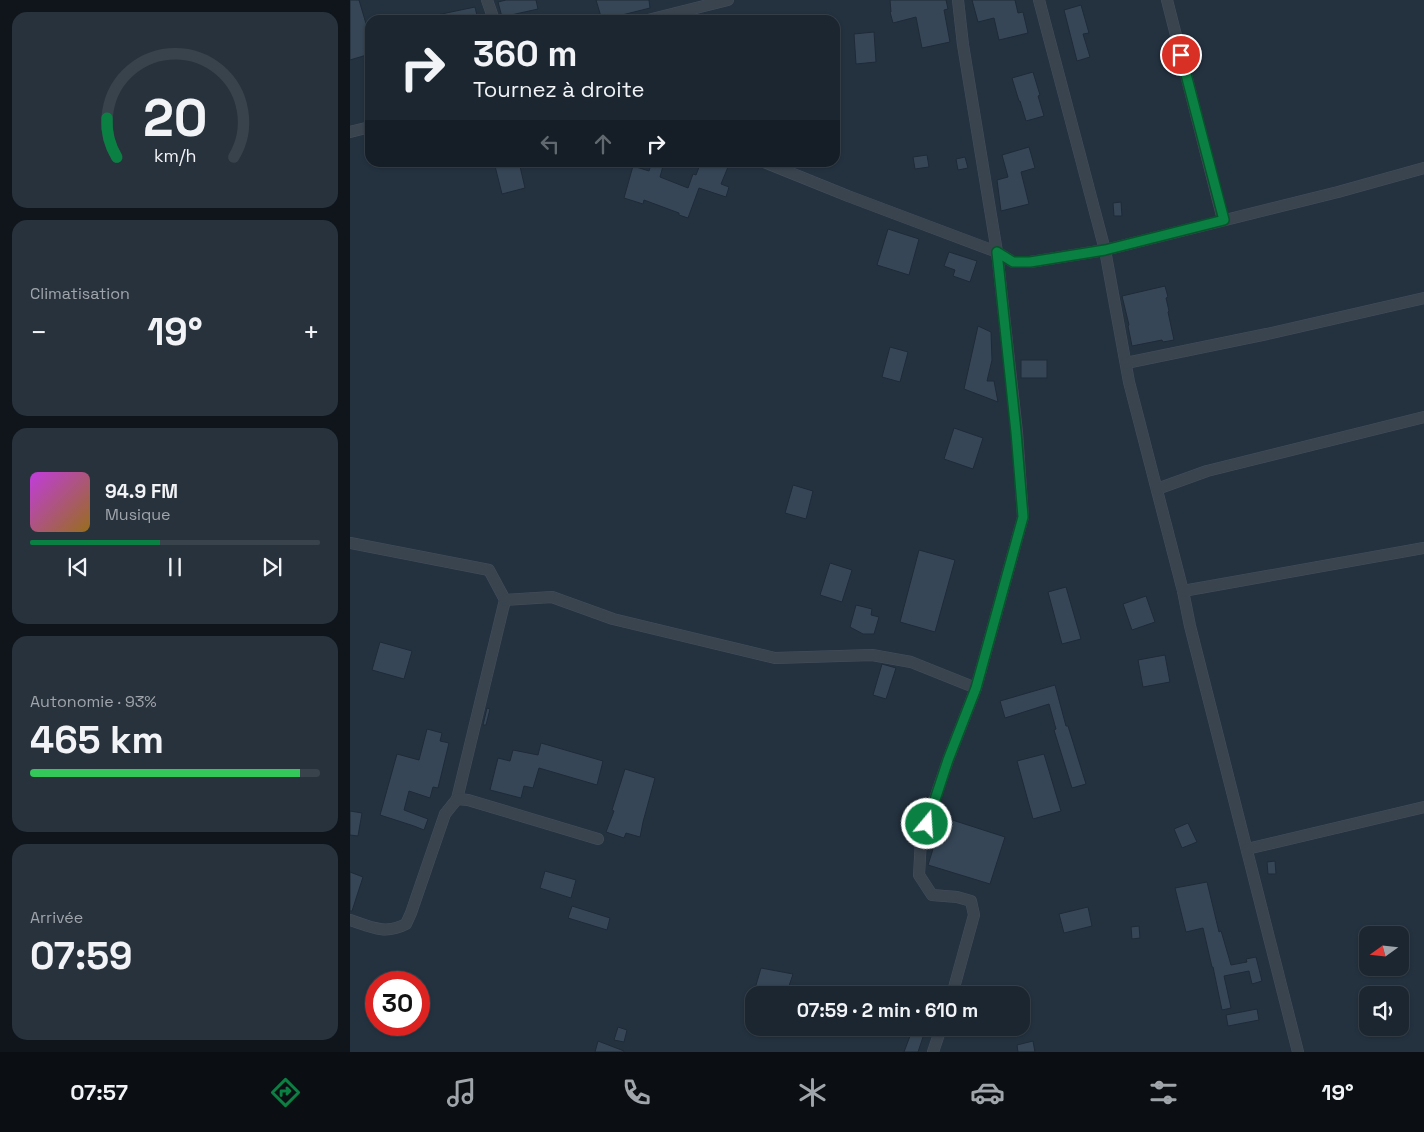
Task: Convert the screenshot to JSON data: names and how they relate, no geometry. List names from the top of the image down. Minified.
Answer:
{"north":"left","page":{"turn":["360 m","Tournez à droite"],"tile":["Climatisation",["Autonomie · 93%","465 km"],["Arrivée","07:59"]],"heat":["−","19°","+"],"song":["94.9 FM","Musique"],"limit":"30","trip":"07:59 · 2 min · 610 m","tabs":["07:57","19°"],"gauge":["20","km/h"]}}
